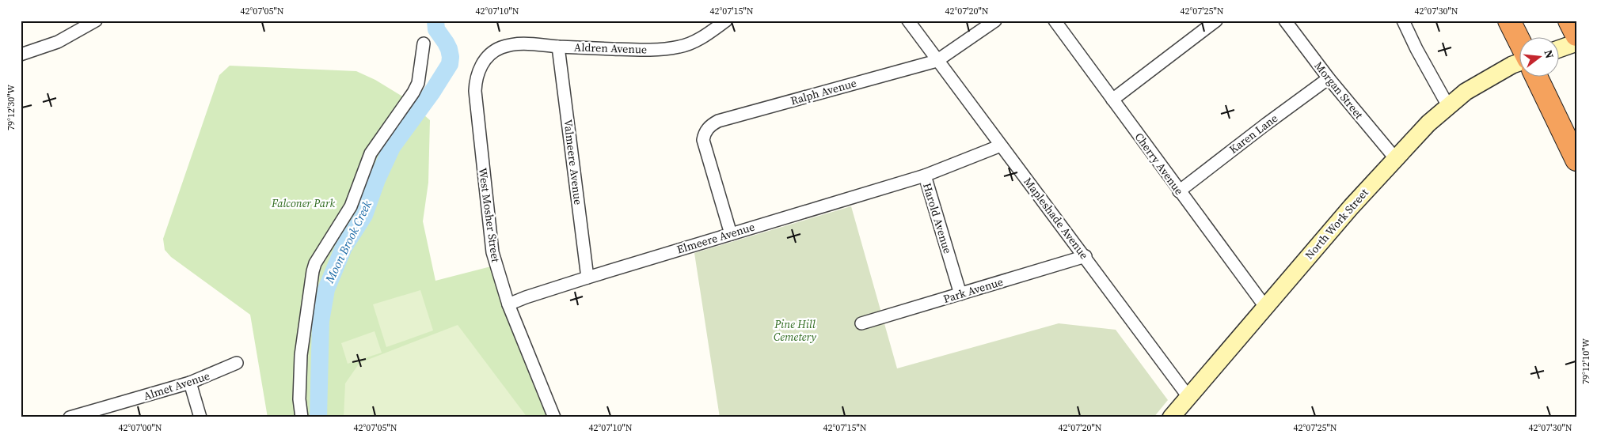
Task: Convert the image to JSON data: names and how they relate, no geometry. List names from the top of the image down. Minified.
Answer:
{"streets":{"street":["Aldren Avenue","Morgan Street","Ralph Avenue","Karen Lane","Valmeere Avenue","Cherry Avenue","West Mosher Street","Harold Avenue","Mapleshade Avenue","North Work Street","Elmeere Avenue","Park Avenue","Almet Avenue"]},"crossings":[["Aldren Avenue","Valmeere Avenue"],["Aldren Avenue","West Mosher Street"],["Morgan Street","Karen Lane"],["Morgan Street","North Work Street"],["Ralph Avenue","Mapleshade Avenue"],["Ralph Avenue","Elmeere Avenue"],["Karen Lane","Cherry Avenue"],["Valmeere Avenue","Elmeere Avenue"],["Cherry Avenue","North Work Street"],["West Mosher Street","Elmeere Avenue"],["Harold Avenue","Mapleshade Avenue"],["Harold Avenue","Elmeere Avenue"],["Harold Avenue","Park Avenue"],["Mapleshade Avenue","North Work Street"],["Mapleshade Avenue","Park Avenue"]],"water":["Moon Brook Creek"],"parks":["Falconer Park","Pine Hill Cemetery"],"north":"right","coordinates":["42°07'05\"N","42°07'10\"N","42°07'15\"N","42°07'20\"N","42°07'25\"N","42°07'30\"N","79°12'30\"W","79°12'10\"W","42°07'00\"N"]}
